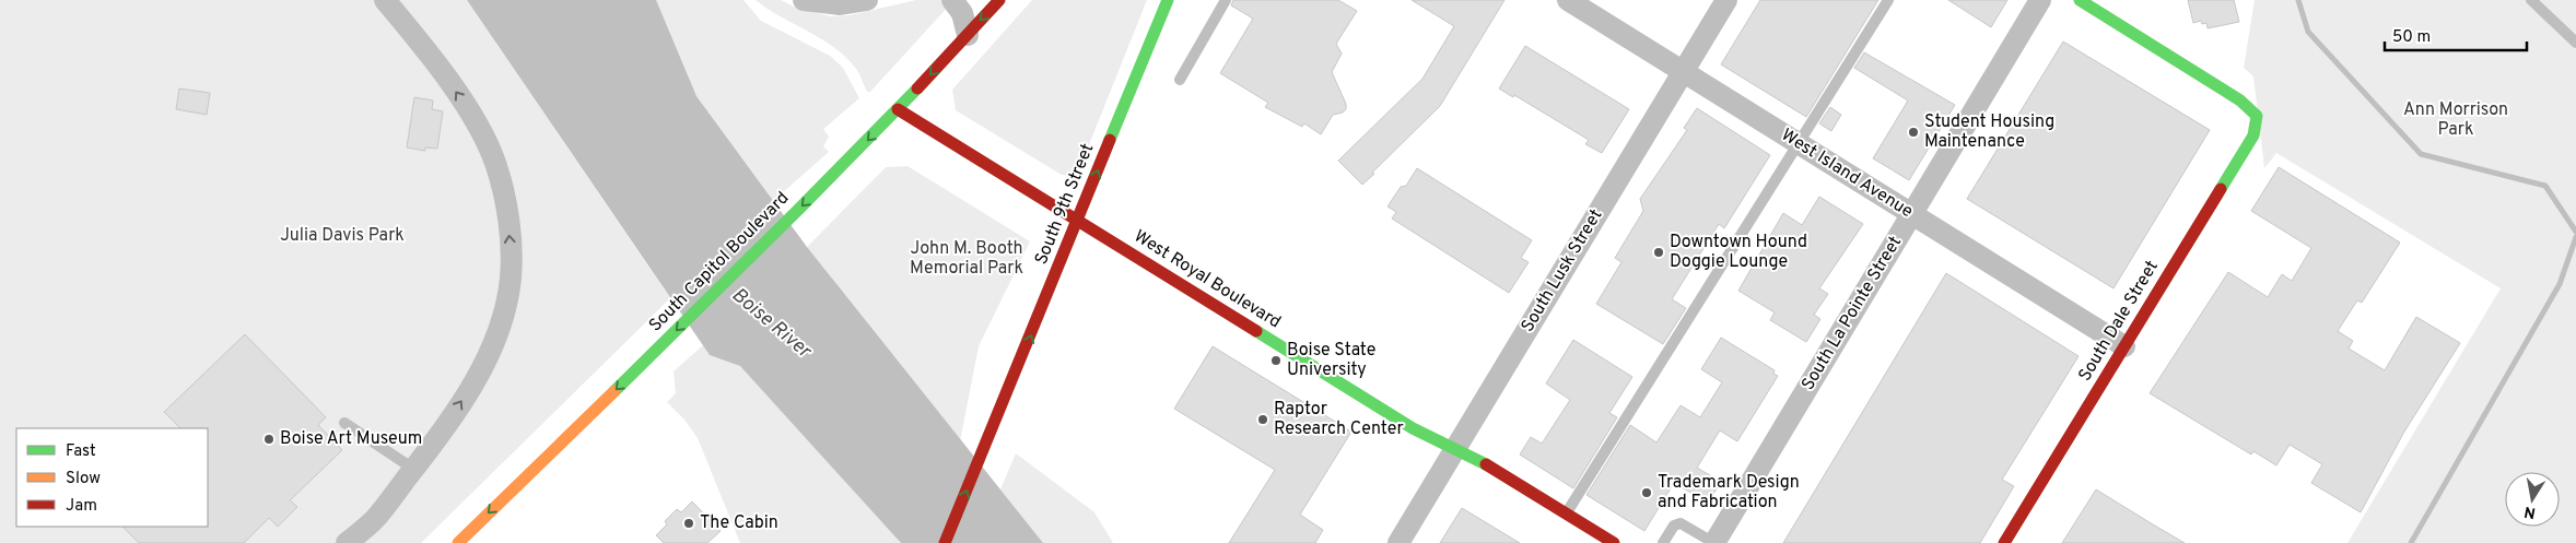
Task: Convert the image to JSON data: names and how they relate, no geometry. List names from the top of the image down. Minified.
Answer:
{"streets":{"street":["West Island Avenue","South 9th Street","South Capitol Boulevard","South Lusk Street","West Royal Boulevard","South La Pointe Street","South Dale Street"]},"crossings":[["West Island Avenue","South Lusk Street"],["West Island Avenue","South La Pointe Street"],["West Island Avenue","South Dale Street"],["South 9th Street","West Royal Boulevard"],["South Capitol Boulevard","West Royal Boulevard"],["South Lusk Street","West Royal Boulevard"]],"one_way":["South 9th Street","South Capitol Boulevard"],"water":["Boise River"],"parks":["Ann Morrison Park","Julia Davis Park","John M. Booth Memorial Park"],"places":["Student Housing Maintenance","Downtown Hound Doggie Lounge","Boise State University","Raptor Research Center","Boise Art Museum","Trademark Design and Fabrication","The Cabin"],"legend":["Fast","Slow","Jam"],"scale_bar":"50 m","north":"bottom"}
